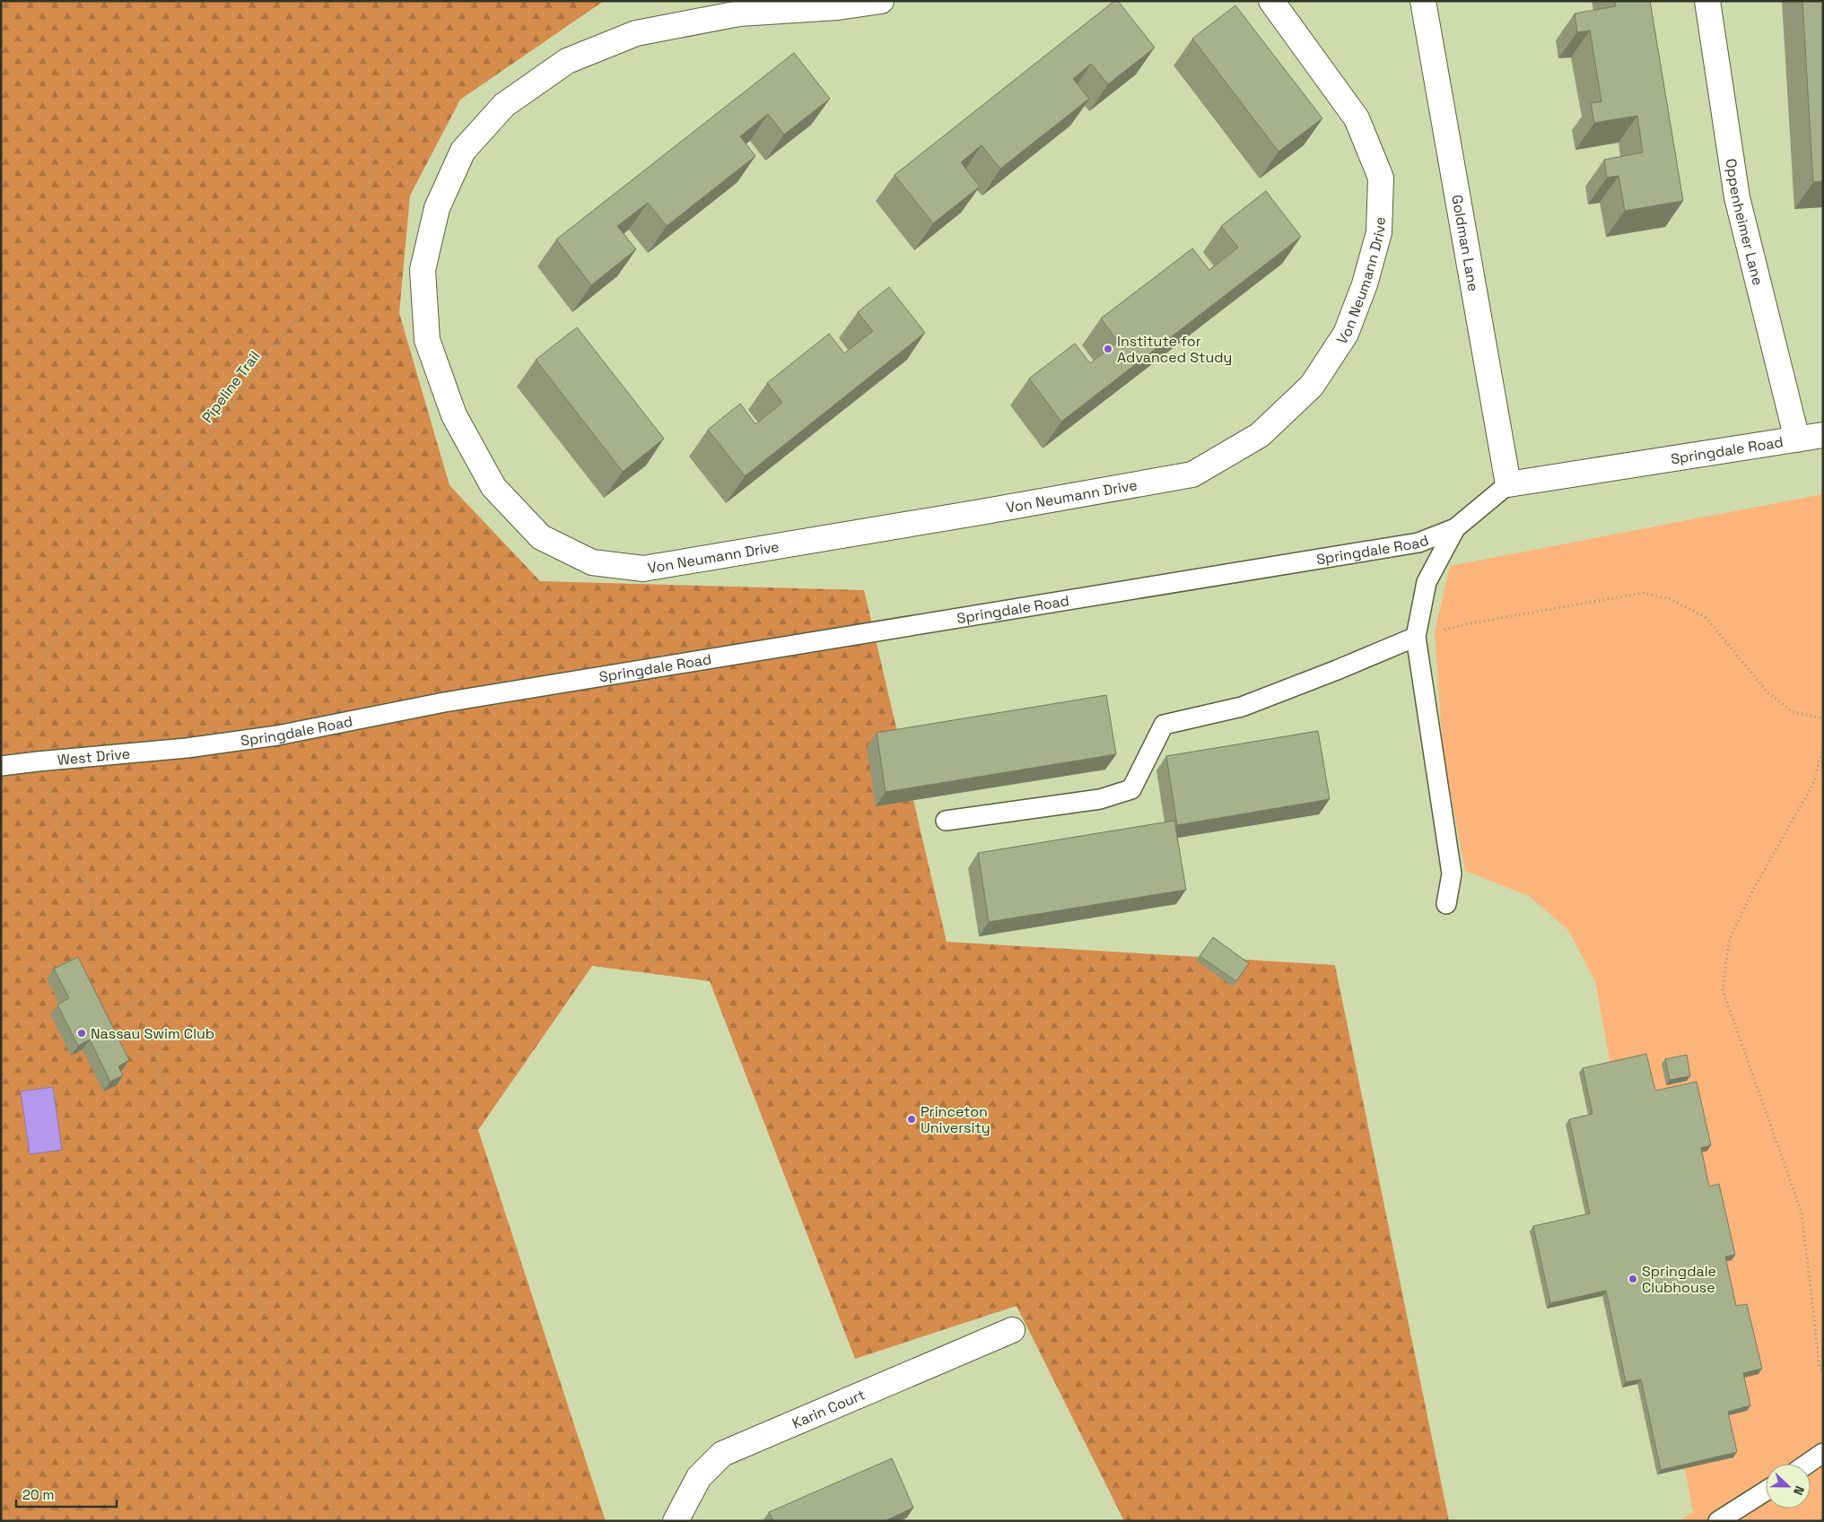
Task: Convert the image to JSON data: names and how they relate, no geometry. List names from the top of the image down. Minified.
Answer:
{"streets":{"street":["Oppenheimer Lane","Goldman Lane","Von Neumann Drive","Springdale Road","Karin Court"],"lane":["West Drive"],"path":["Pipeline Trail"]},"crossings":[["Oppenheimer Lane","Springdale Road"],["Goldman Lane","Springdale Road"],["Pipeline Trail","West Drive"],["Springdale Road","West Drive"]],"places":["Institute for Advanced Study","Nassau Swim Club","Princeton University","Springdale Clubhouse"],"scale_bar":"20 m","north":"right"}
